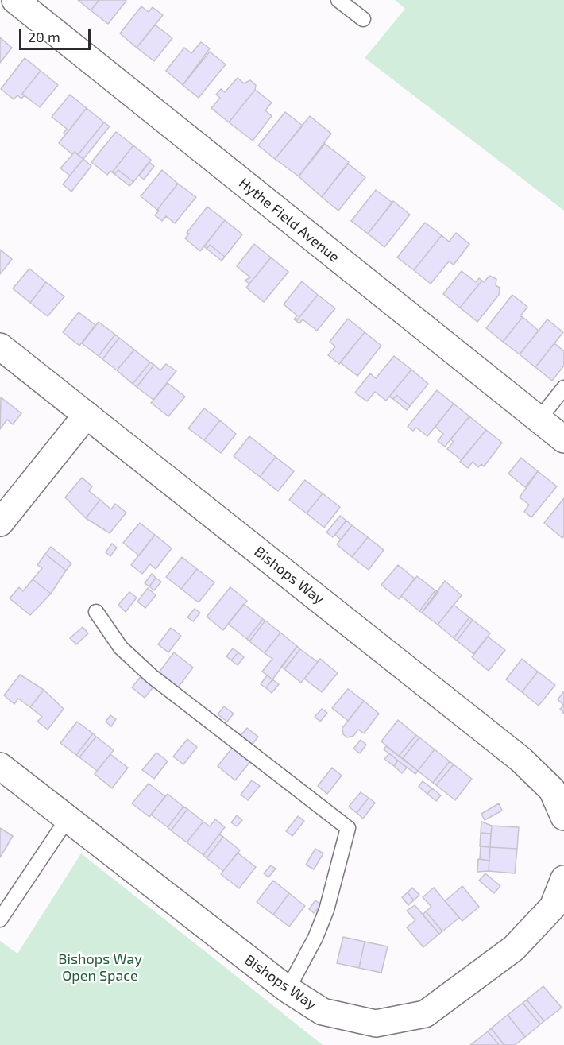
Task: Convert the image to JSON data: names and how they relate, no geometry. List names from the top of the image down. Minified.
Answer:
{"streets":{"street":["Hythe Field Avenue","Bishops Way"]},"parks":["Bishops Way Open Space"],"scale_bar":"20 m"}
